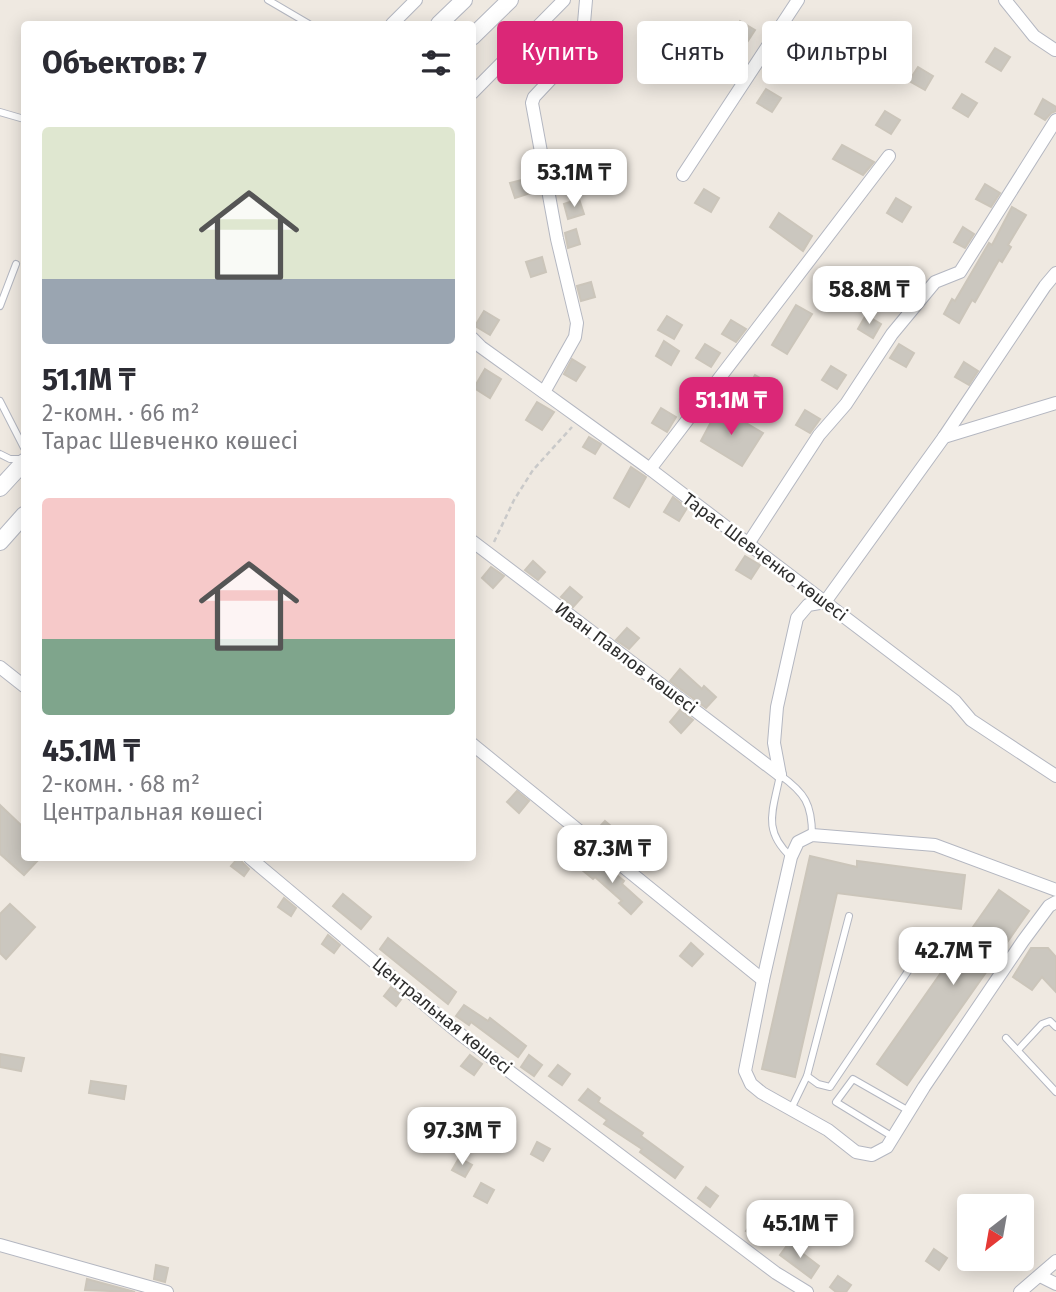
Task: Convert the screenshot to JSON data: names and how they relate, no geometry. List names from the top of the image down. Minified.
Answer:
{"streets":{"street":["Тарас Шевченко көшесі","Иван Павлов көшесі","Центральная көшесі"]},"north":"bottom left","page":{"chip":["Купить","Снять","Фильтры"],"heading":"Объектов: 7","list":[{"name":"51.1M ₸","note":"2-комн. · 66 m² · Тарас Шевченко көшесі"},{"name":"45.1M ₸","note":"2-комн. · 68 m² · Центральная көшесі"}],"price":["53.1M ₸","58.8M ₸","51.1M ₸","87.3M ₸","42.7M ₸","97.3M ₸","45.1M ₸"]}}
